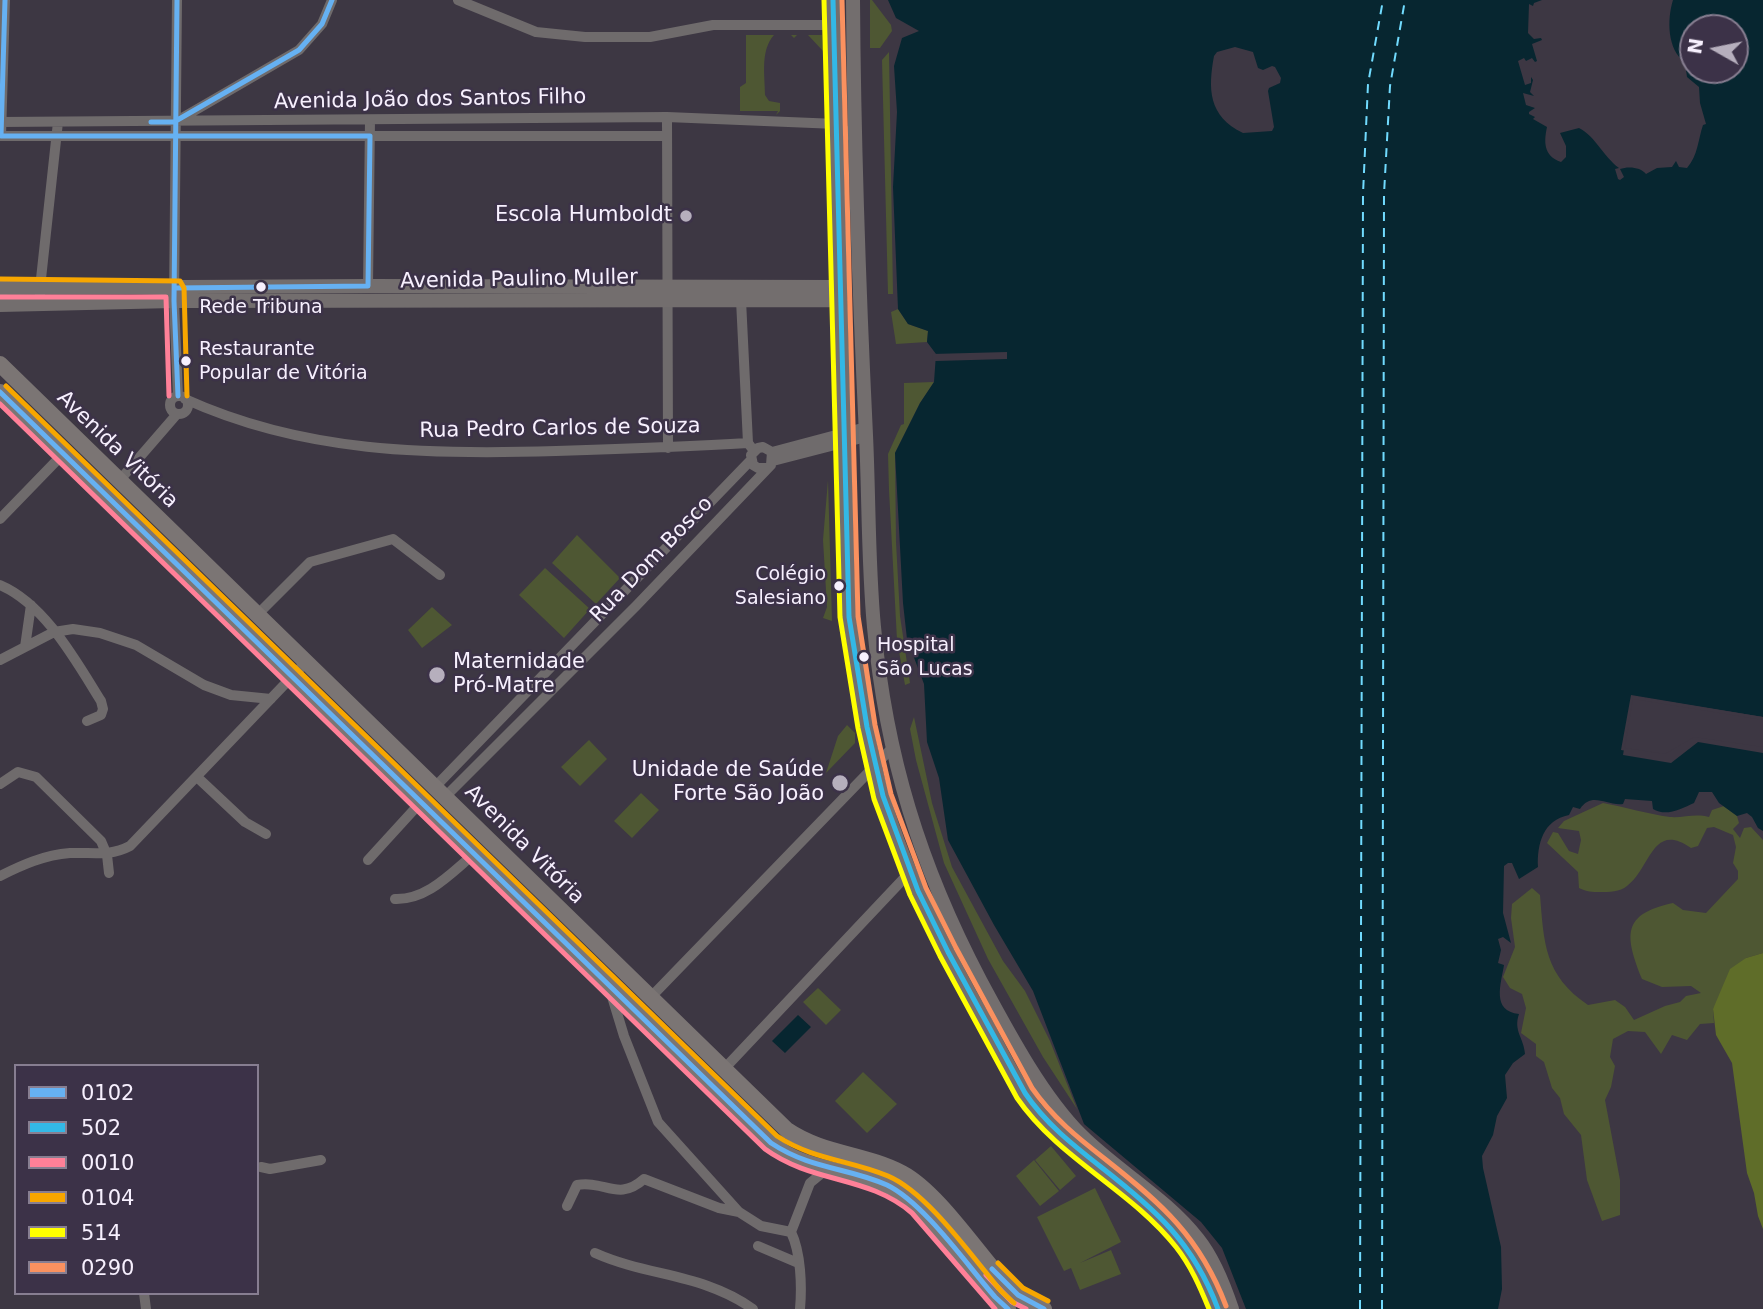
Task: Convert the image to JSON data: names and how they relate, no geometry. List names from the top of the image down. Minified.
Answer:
{"streets":{"main road":["Avenida Paulino Muller","Avenida Vitória"],"street":["Avenida João dos Santos Filho","Rua Pedro Carlos de Souza","Rua Dom Bosco"]},"crossings":[["Rua Pedro Carlos de Souza","Rua Dom Bosco"],["Avenida Vitória","Rua Dom Bosco"]],"places":["Escola Humboldt","Rede Tribuna","Restaurante Popular de Vitória","Colégio Salesiano","Hospital São Lucas","Maternidade Pró-Matre","Unidade de Saúde Forte São João"],"lines":["transit line 0102","transit line 502","transit line 514","transit line 0290","transit line 0104","transit line 0010"],"legend":["0102","502","0010","0104","514","0290"],"north":"left"}
